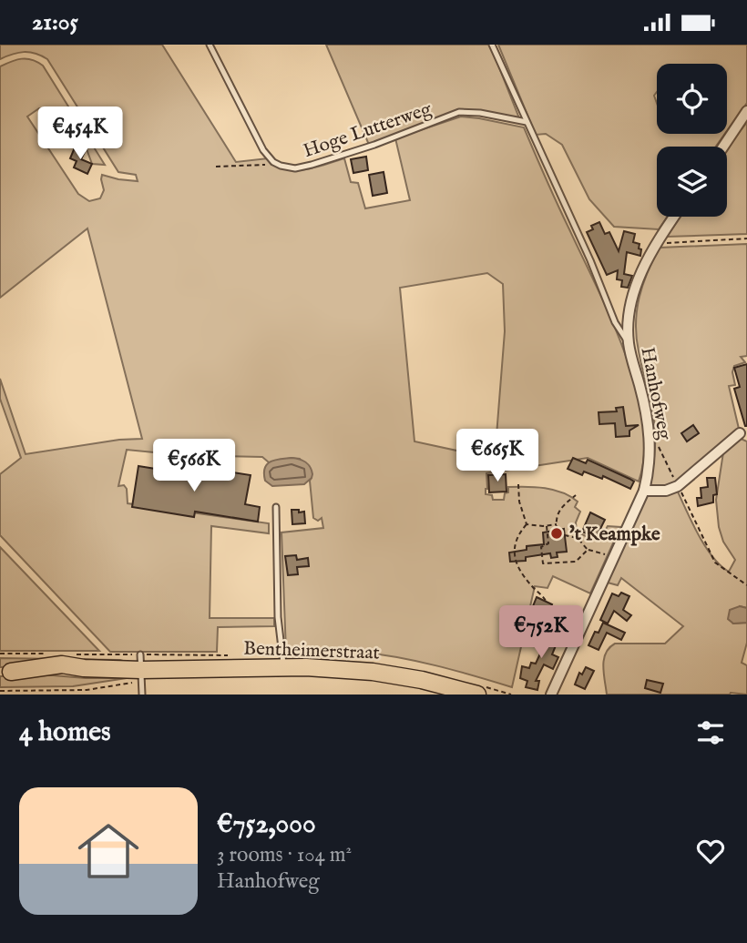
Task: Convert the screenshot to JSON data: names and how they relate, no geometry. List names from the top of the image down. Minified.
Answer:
{"streets":{"main road":["Bentheimerstraat"],"street":["Hanhofweg"],"lane":["Hoge Lutterweg"]},"places":["'t Keampke"],"page":{"status":"21:05","price":["€454K","€665K","€566K","€752K"],"heading":"4 homes","list":[{"name":"€752,000","note":"3 rooms · 104 m² · Hanhofweg"}]}}
